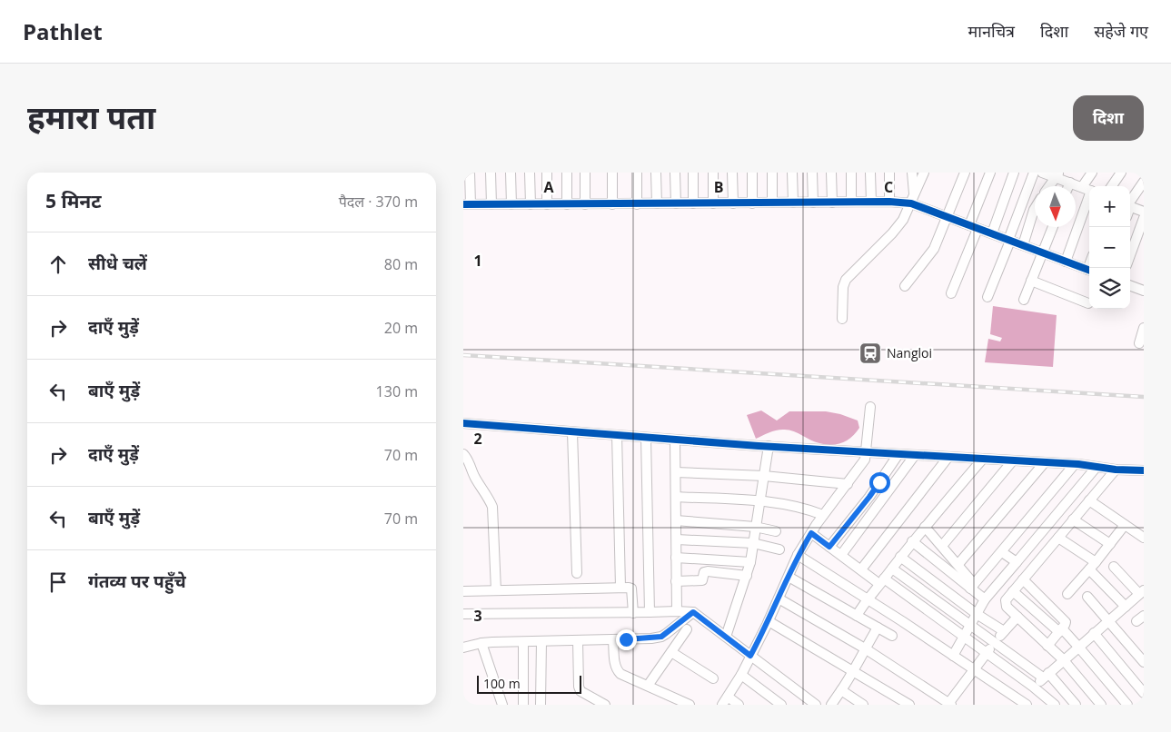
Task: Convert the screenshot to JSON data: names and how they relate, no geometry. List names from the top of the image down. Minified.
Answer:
{"places":{"station":["Nangloi"]},"scale_bar":"100 m","north":"bottom","page":{"header":"Pathlet","nav":["मानचित्र","दिशा","सहेजे गए"],"title":"हमारा पता","buttons":"दिशा","heading":["5 मिनट","पैदल · 370 m"],"map_buttons":["+","−"],"list":[["सीधे चलें","80 m"],["दाएँ मुड़ें","20 m"],["बाएँ मुड़ें","130 m"],["दाएँ मुड़ें","70 m"],["बाएँ मुड़ें","70 m"],"गंतव्य पर पहुँचे"],"scale":"100 m"},"grid":{"columns":["A","B","C"],"rows":["1","2","3"]}}
